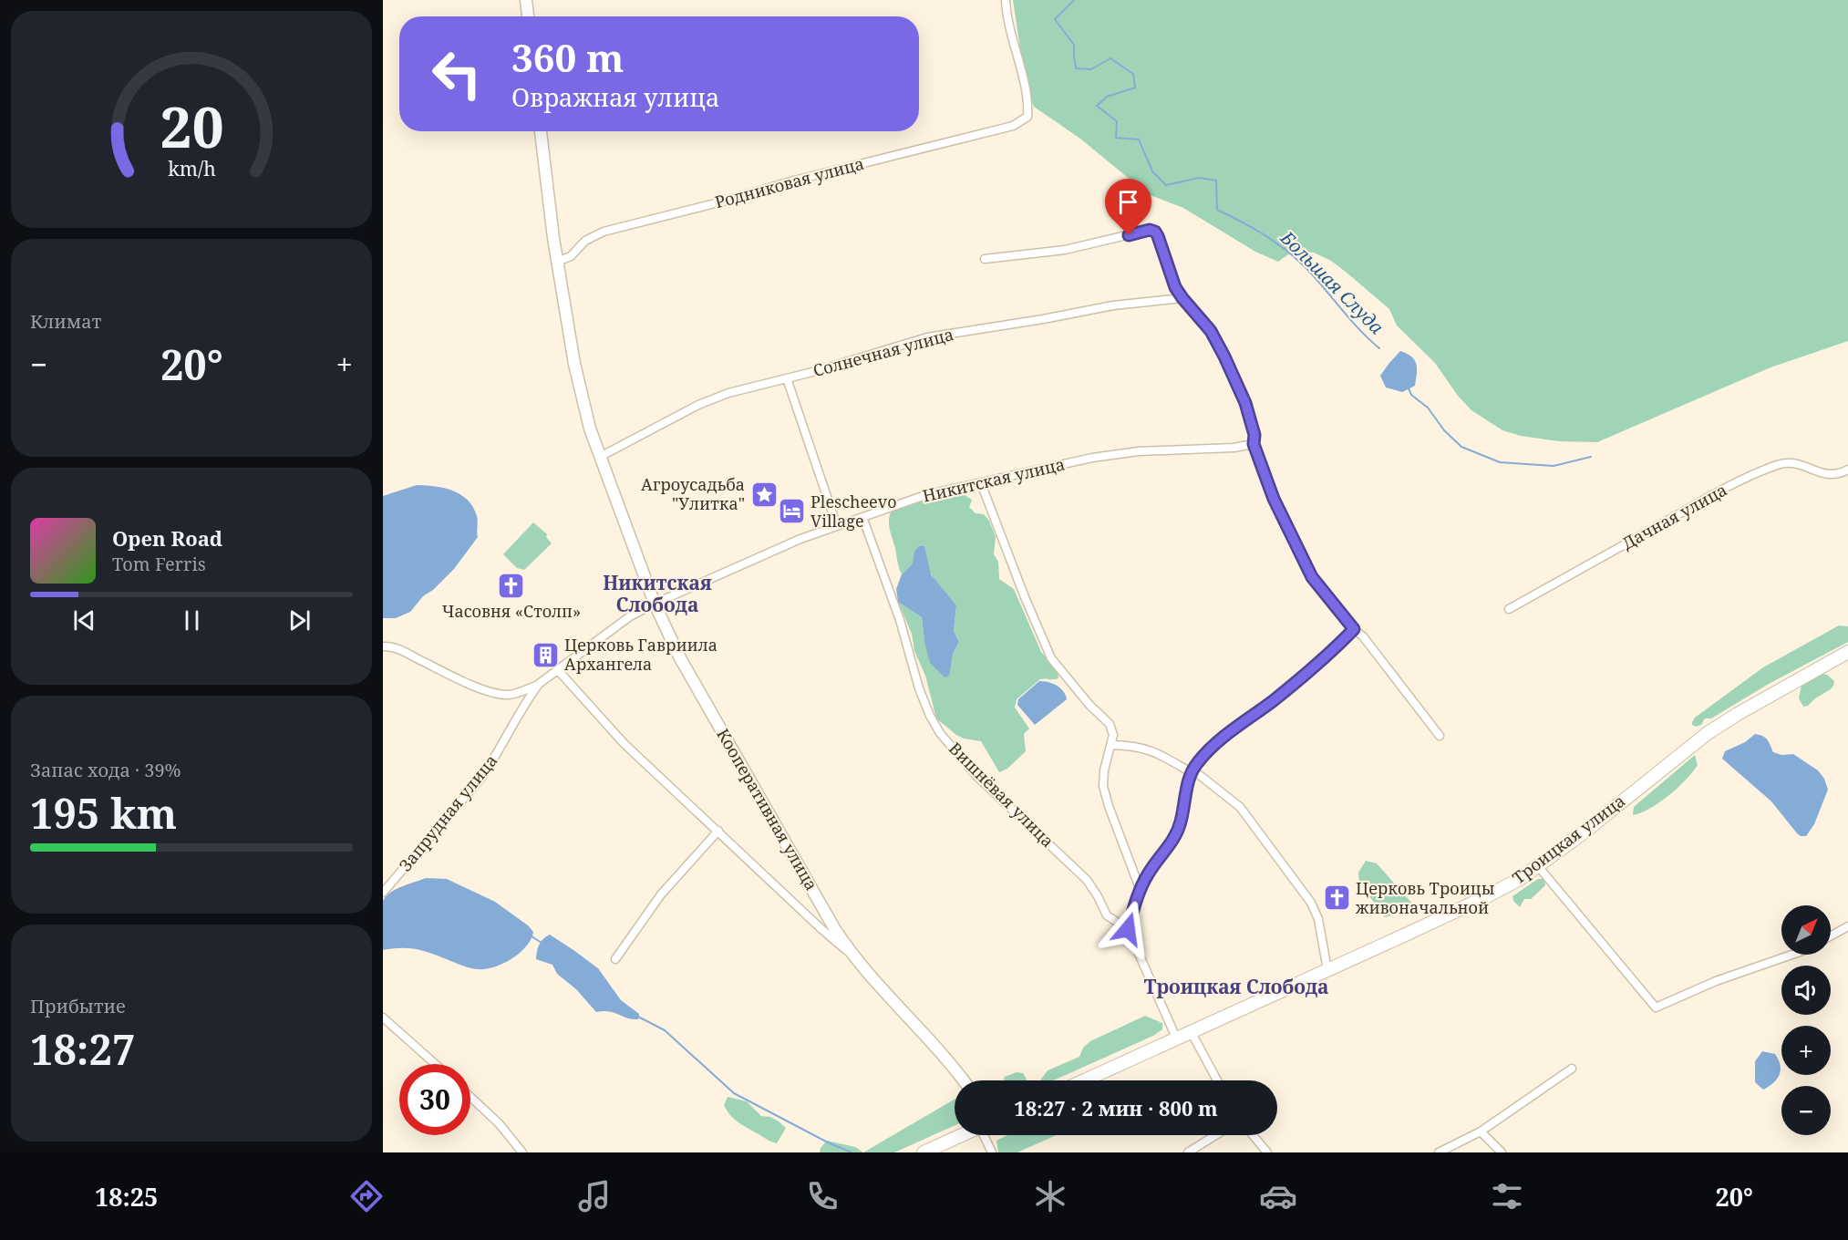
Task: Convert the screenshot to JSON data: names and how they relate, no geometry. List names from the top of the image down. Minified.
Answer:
{"streets":{"main road":["Троицкая улица"],"street":["Родниковая улица","Солнечная улица","Никитская улица","Дачная улица","Вишнёвая улица","Кооперативная улица","Запрудная улица"]},"crossings":[["Родниковая улица","Кооперативная улица"],["Солнечная улица","Кооперативная улица"],["Никитская улица","Вишнёвая улица"],["Никитская улица","Кооперативная улица"],["Никитская улица","Запрудная улица"],["Кооперативная улица","Запрудная улица"]],"districts":["Никитская Слобода","Троицкая Слобода"],"water":["Большая Слуда"],"places":{"place":["Агроусадьба \"Улитка\""],"hotel":["Plescheevo Village"],"church":["Часовня «Столп»","Церковь Троицы живоначальной"],"building":["Церковь Гавриила Архангела"]},"north":"top right","page":{"turn":["360 m","Овражная улица"],"tile":["Климат",["Запас хода · 39%","195 km"],["Прибытие","18:27"]],"heat":["−","20°","+"],"song":["Open Road","Tom Ferris"],"map_buttons":["+","−"],"limit":"30","trip":"18:27 · 2 мин · 800 m","tabs":["18:25","20°"],"gauge":["20","km/h"]}}
